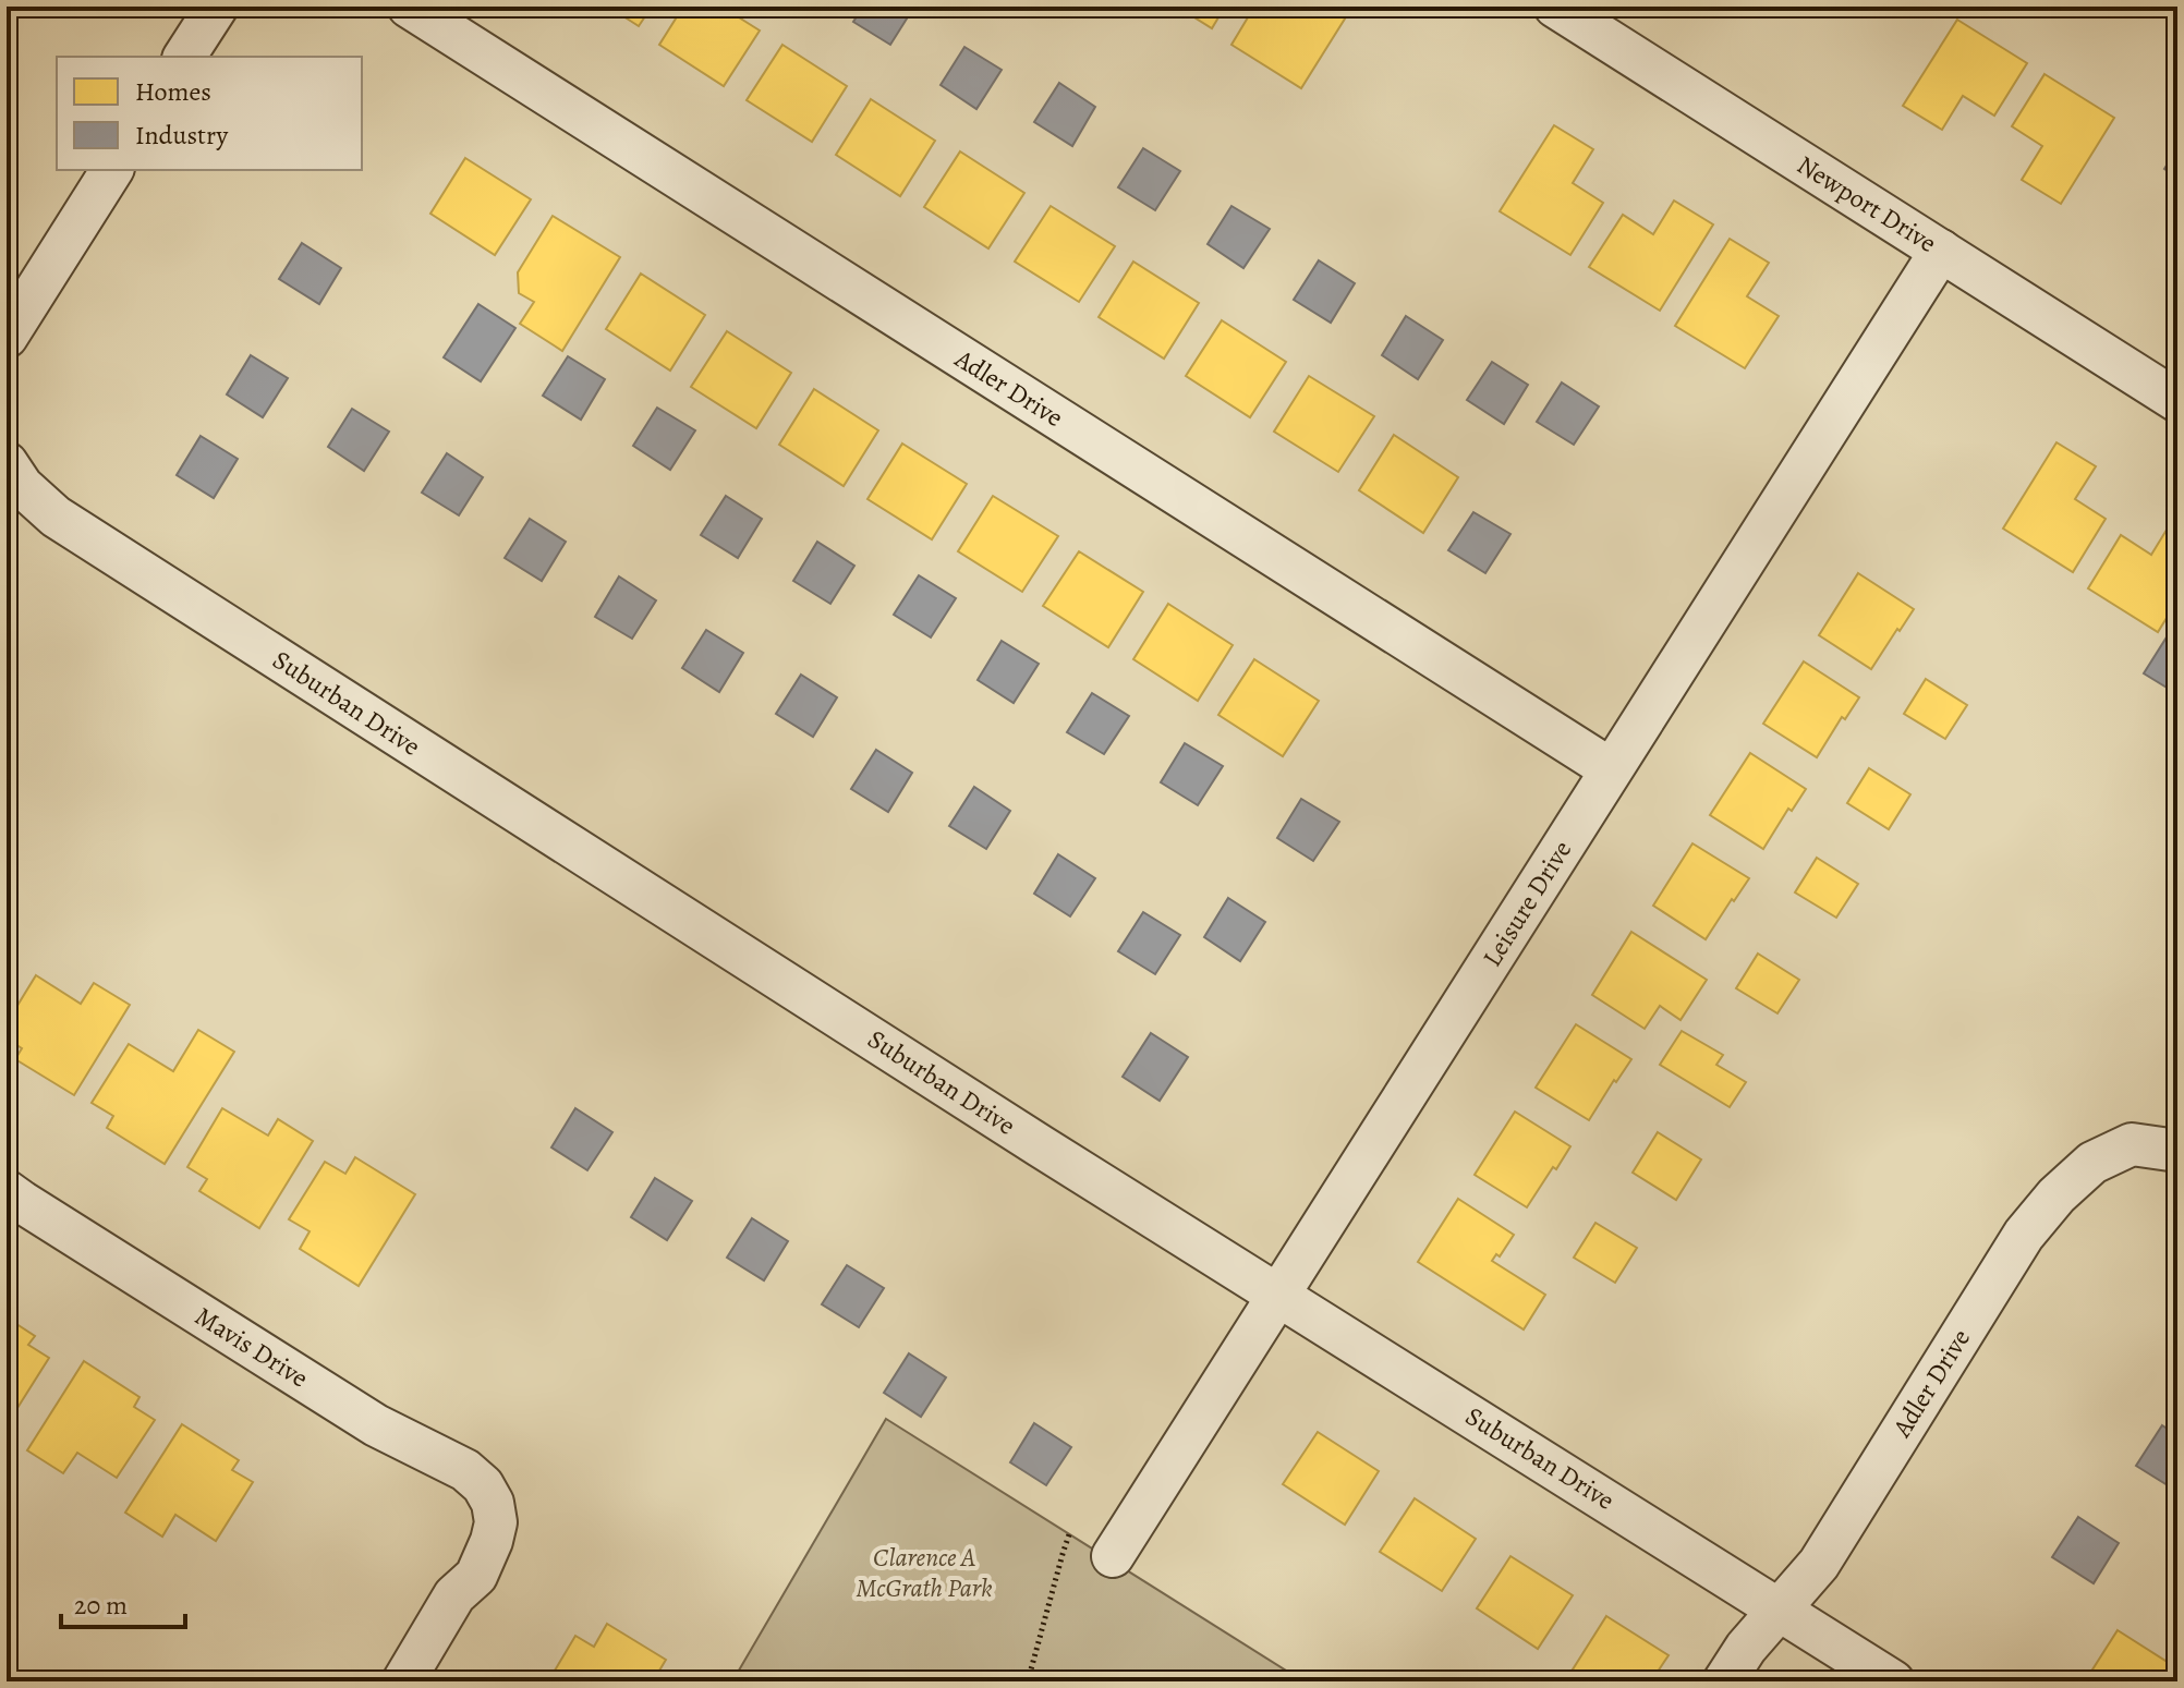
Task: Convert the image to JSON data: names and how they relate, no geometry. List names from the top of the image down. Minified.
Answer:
{"streets":{"street":["Newport Drive","Adler Drive","Suburban Drive","Leisure Drive","Mavis Drive"]},"crossings":[["Newport Drive","Leisure Drive"],["Adler Drive","Suburban Drive"],["Adler Drive","Leisure Drive"],["Suburban Drive","Leisure Drive"]],"parks":["Clarence A McGrath Park"],"legend":["Homes","Industry"],"scale_bar":"20 m"}
